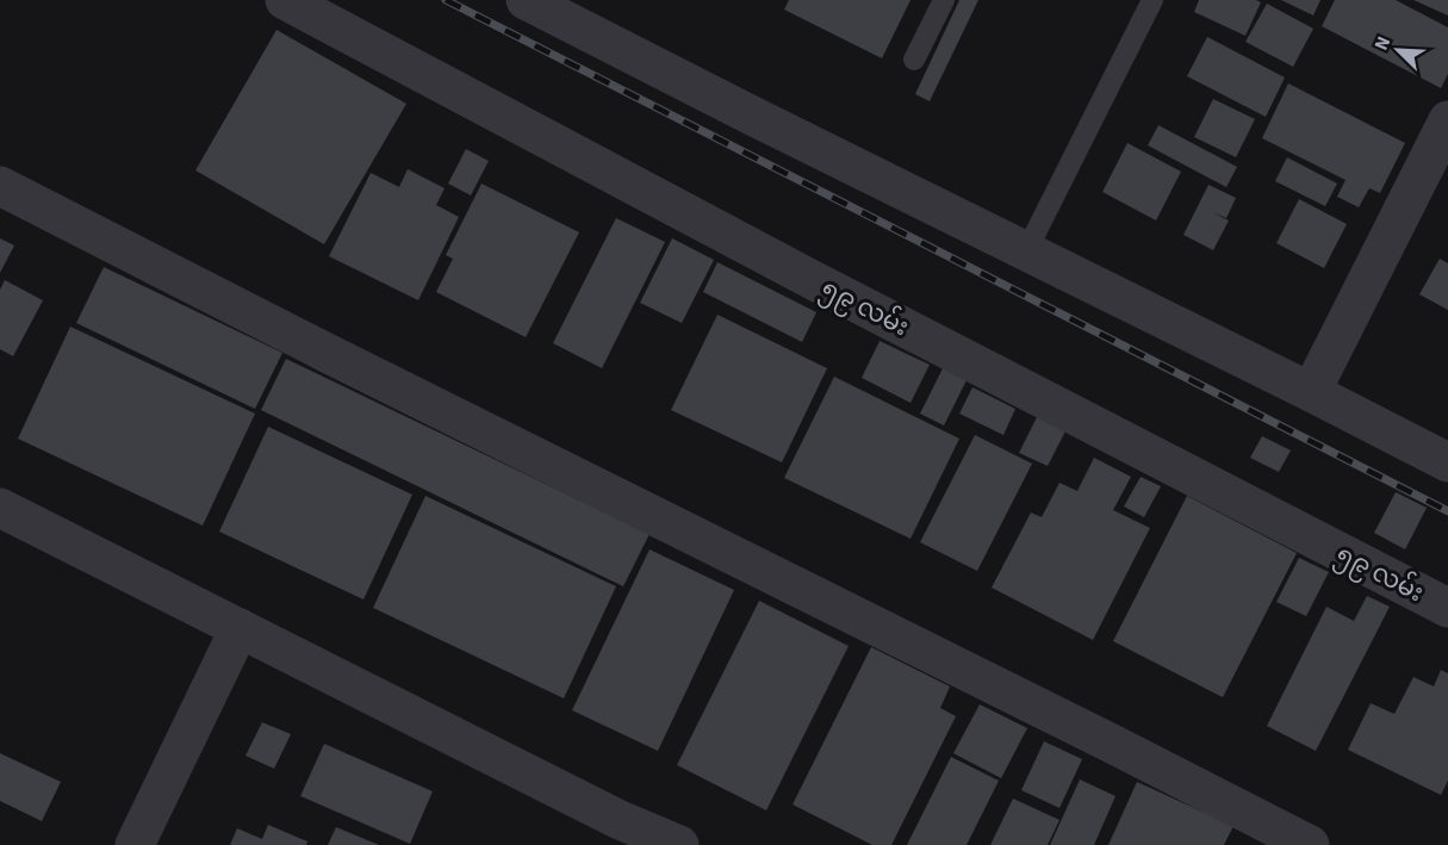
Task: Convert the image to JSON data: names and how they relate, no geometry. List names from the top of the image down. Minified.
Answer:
{"streets":{"street":["၅၉ လမ်း"]},"north":"top left"}
